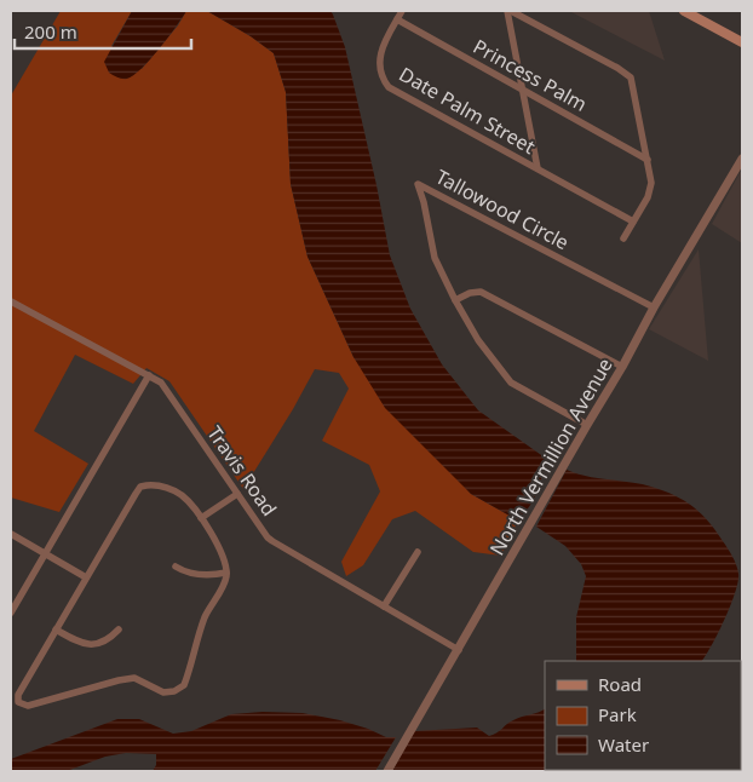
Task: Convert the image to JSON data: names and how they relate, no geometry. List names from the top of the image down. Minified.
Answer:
{"streets":{"street":["Princess Palm","Date Palm Street","Tallowood Circle","North Vermillion Avenue","Travis Road"]},"crossings":[["Princess Palm","Date Palm Street"],["Tallowood Circle","North Vermillion Avenue"],["North Vermillion Avenue","Travis Road"]],"legend":["Road","Park","Water"],"scale_bar":"200 m"}
